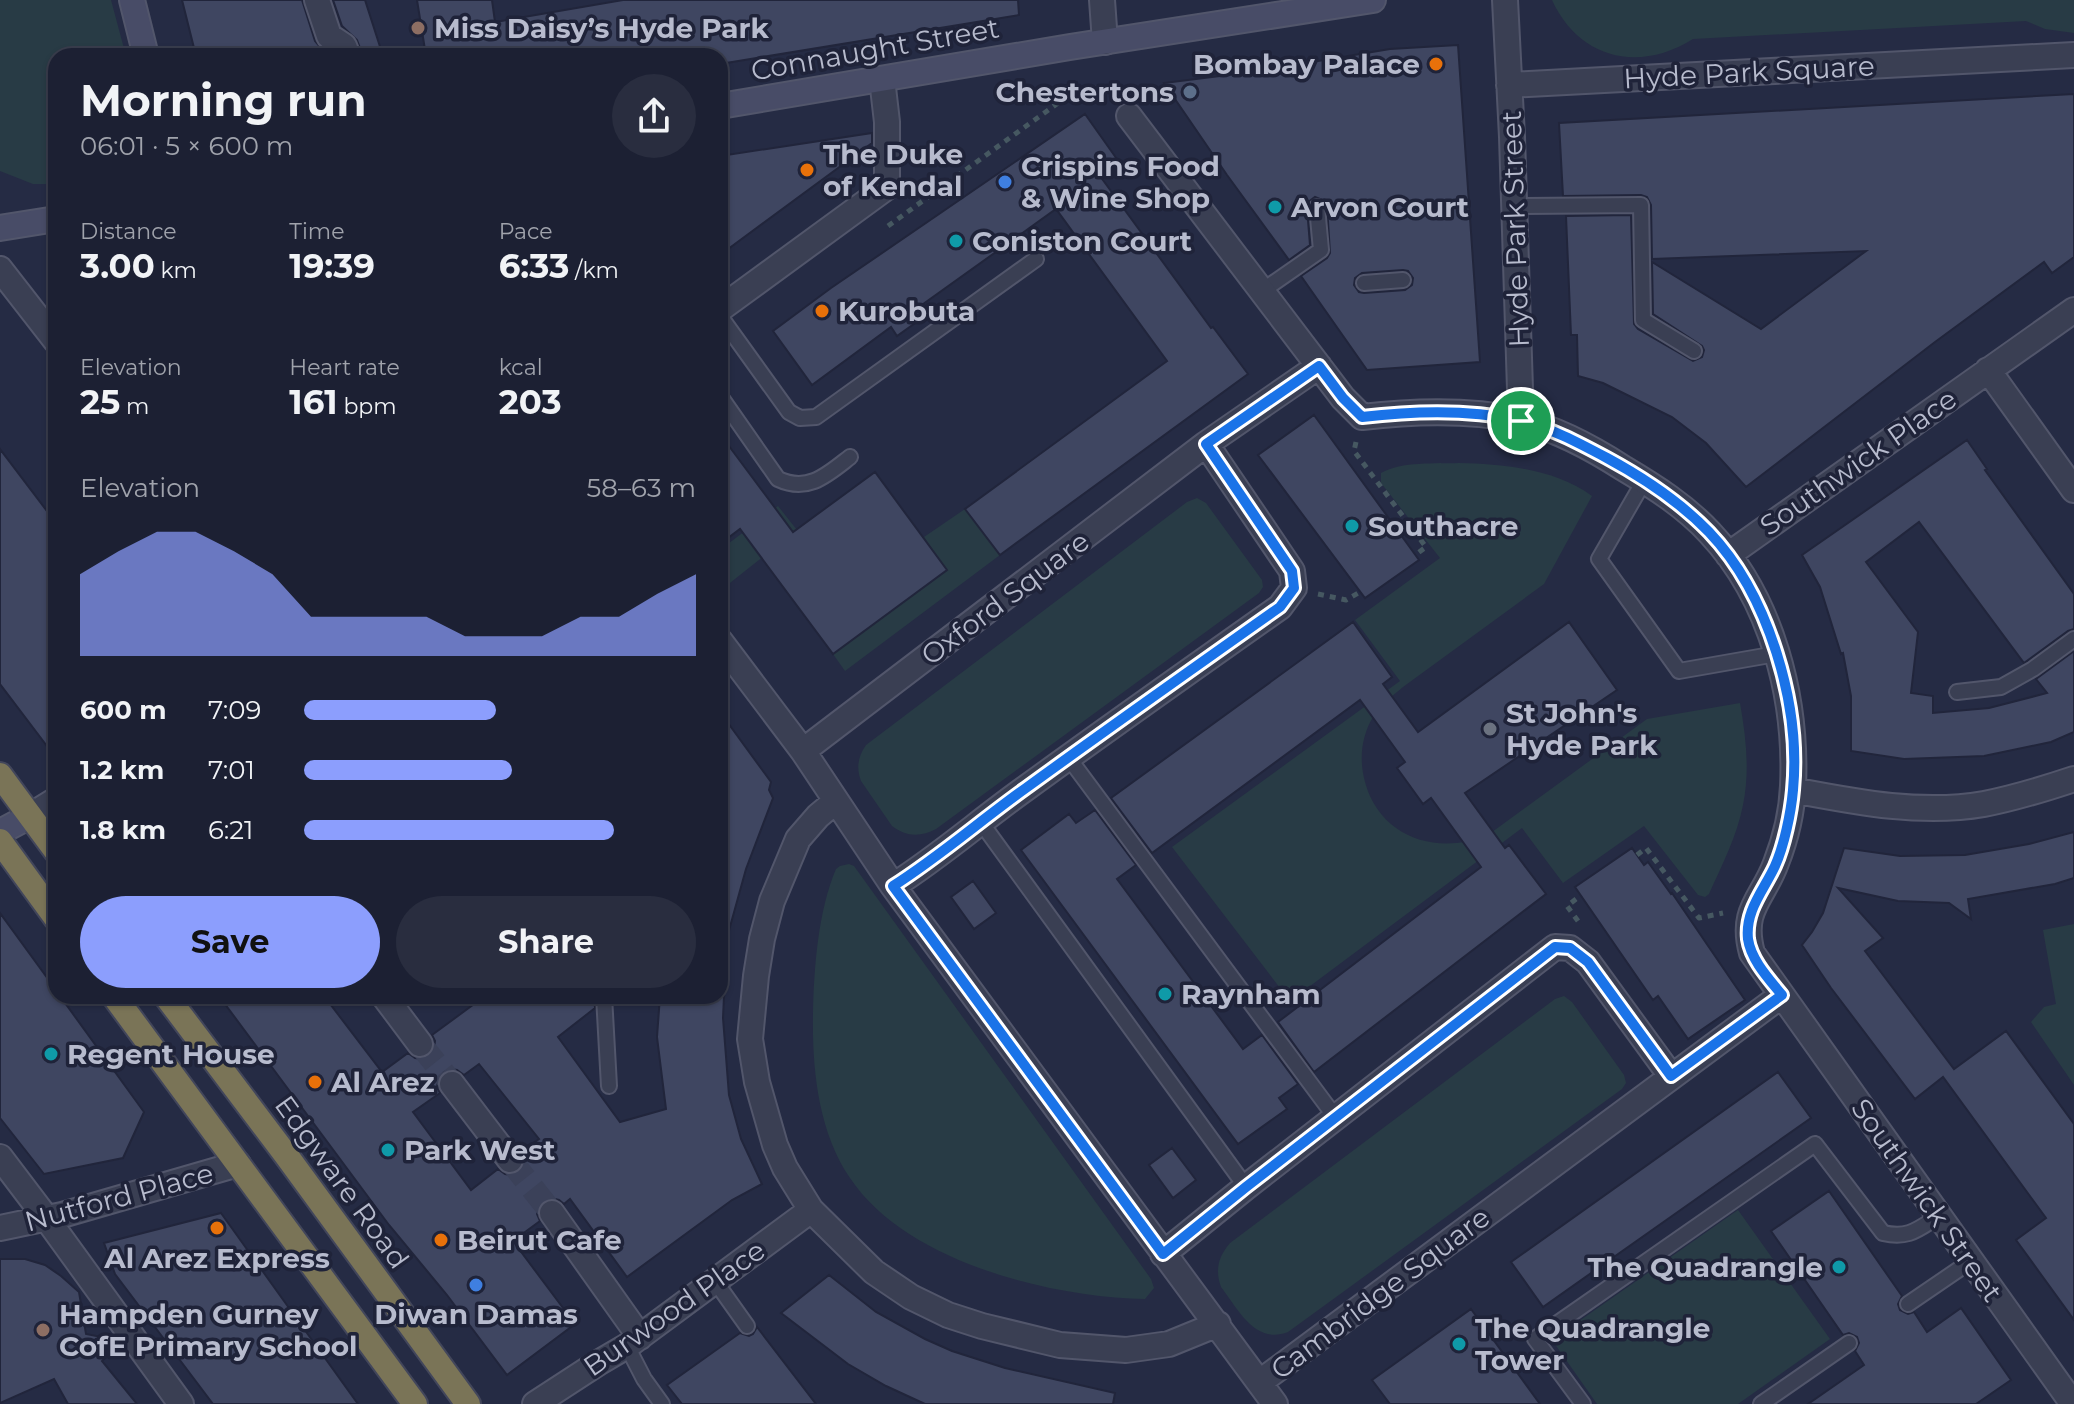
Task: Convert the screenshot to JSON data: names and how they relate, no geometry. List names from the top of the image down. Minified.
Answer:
{"streets":{"highway":["Edgware Road"],"street":["Connaught Street","Hyde Park Square","Hyde Park Street","Southwick Place","Oxford Square","Nutford Place","Southwick Street","Cambridge Square","Burwood Place"]},"crossings":[["Hyde Park Square","Hyde Park Street"],["Southwick Street","Cambridge Square"]],"places":["Miss Daisy’s Hyde Park","Bombay Palace","Chestertons","The Duke of Kendal","Crispins Food & Wine Shop","Arvon Court","Coniston Court","Kurobuta","Southacre","St John's Hyde Park","Raynham","Regent House","Al Arez","Park West","Al Arez Express","Beirut Cafe","The Quadrangle","Diwan Damas","Hampden Gurney CofE Primary School","The Quadrangle Tower"],"page":{"heading":["Morning run","06:01 · 5 × 600 m"],"stats":[["Distance","3.00 km"],["Time","19:39"],["Pace","6:33 /km"],["Elevation","25 m"],["Heart rate","161 bpm"],["kcal","203"]],"chart":["Elevation","58–63 m"],"list":[{"name":"600 m","note":"7:09"},{"name":"1.2 km","note":"7:01"},{"name":"1.8 km","note":"6:21"}],"buttons":["Save","Share"]}}
